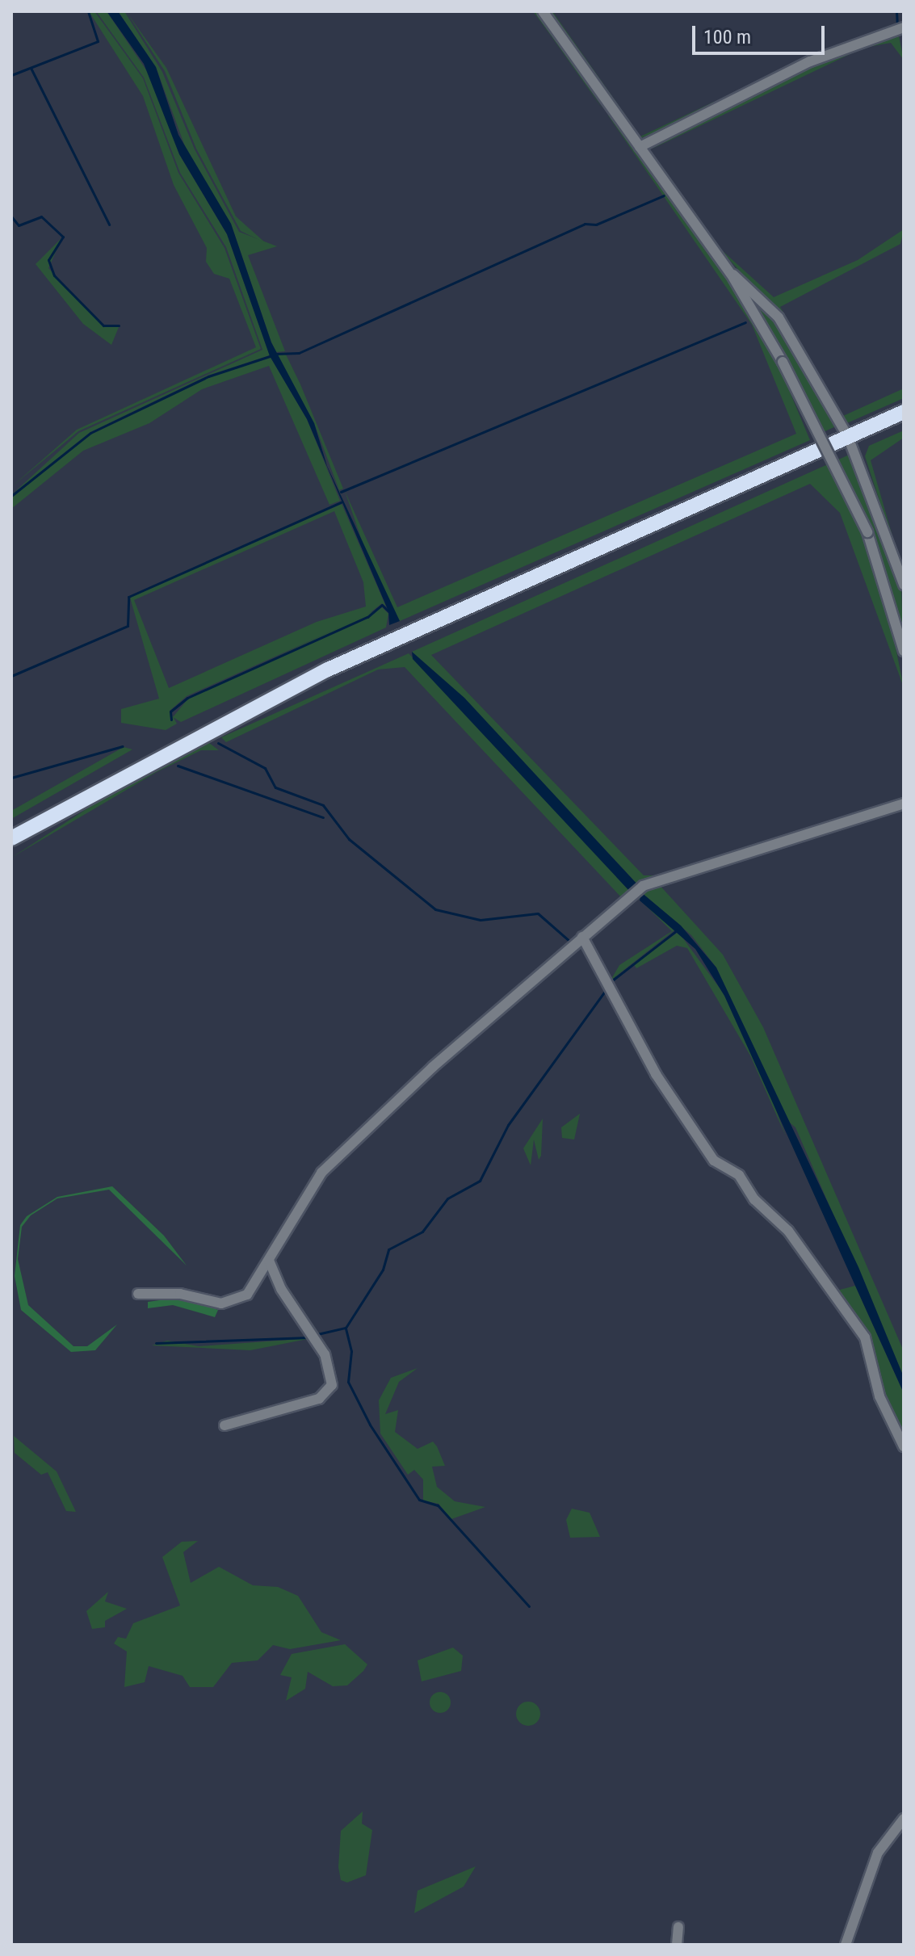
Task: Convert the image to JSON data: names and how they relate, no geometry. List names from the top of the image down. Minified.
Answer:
{"scale_bar":"100 m"}
